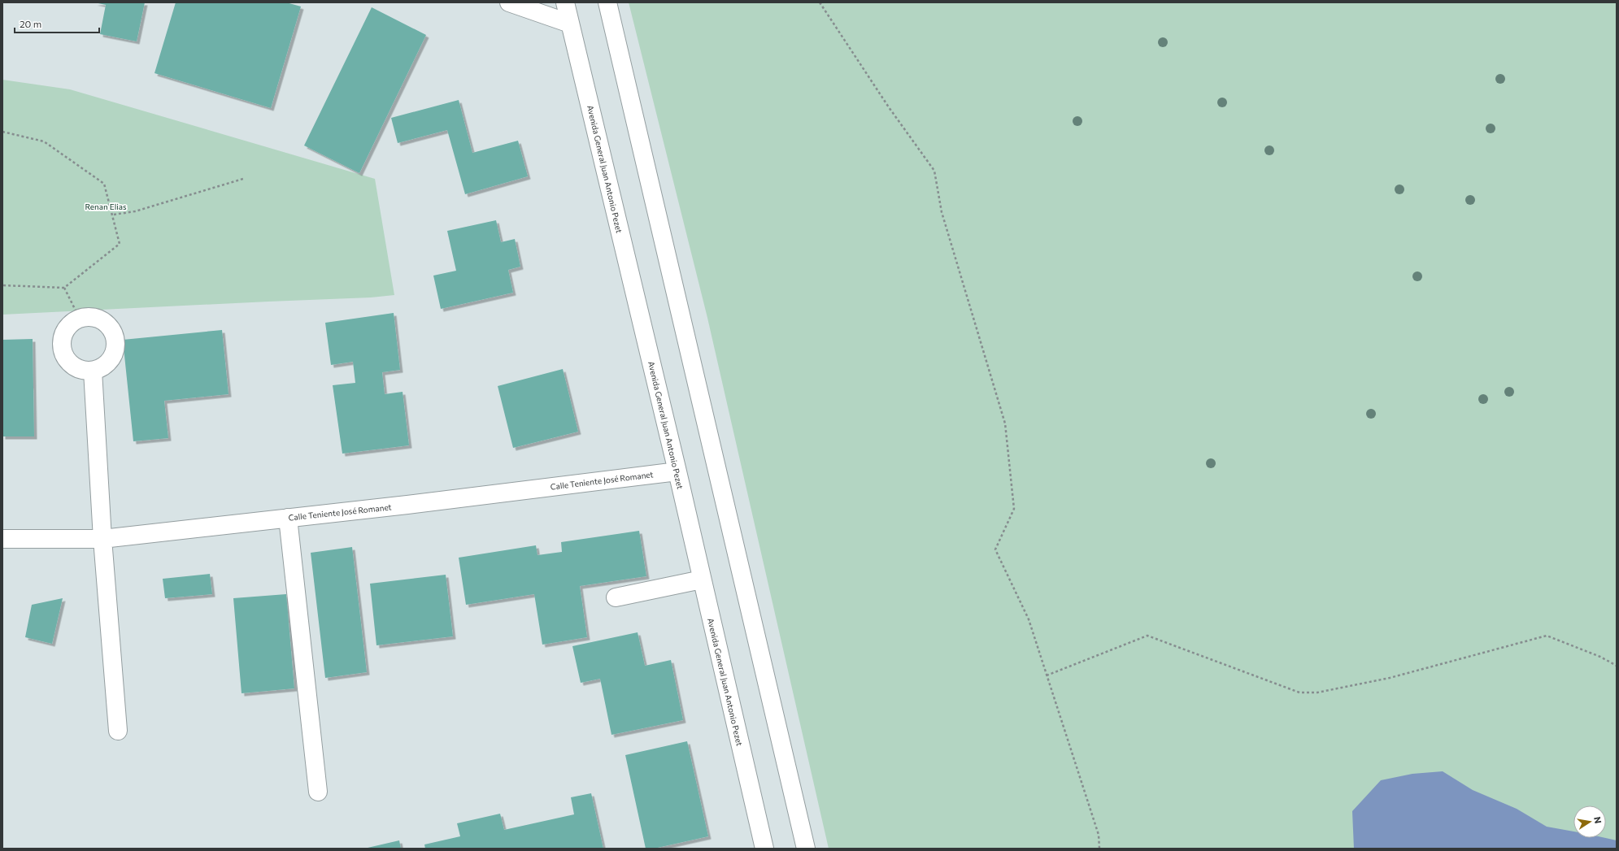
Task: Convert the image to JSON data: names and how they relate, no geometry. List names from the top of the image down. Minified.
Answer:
{"streets":{"street":["Avenida General Juan Antonio Pezet","Calle Teniente José Romanet"]},"crossings":[["Avenida General Juan Antonio Pezet","Calle Teniente José Romanet"]],"parks":["Renan Elias"],"scale_bar":"20 m","north":"right"}
